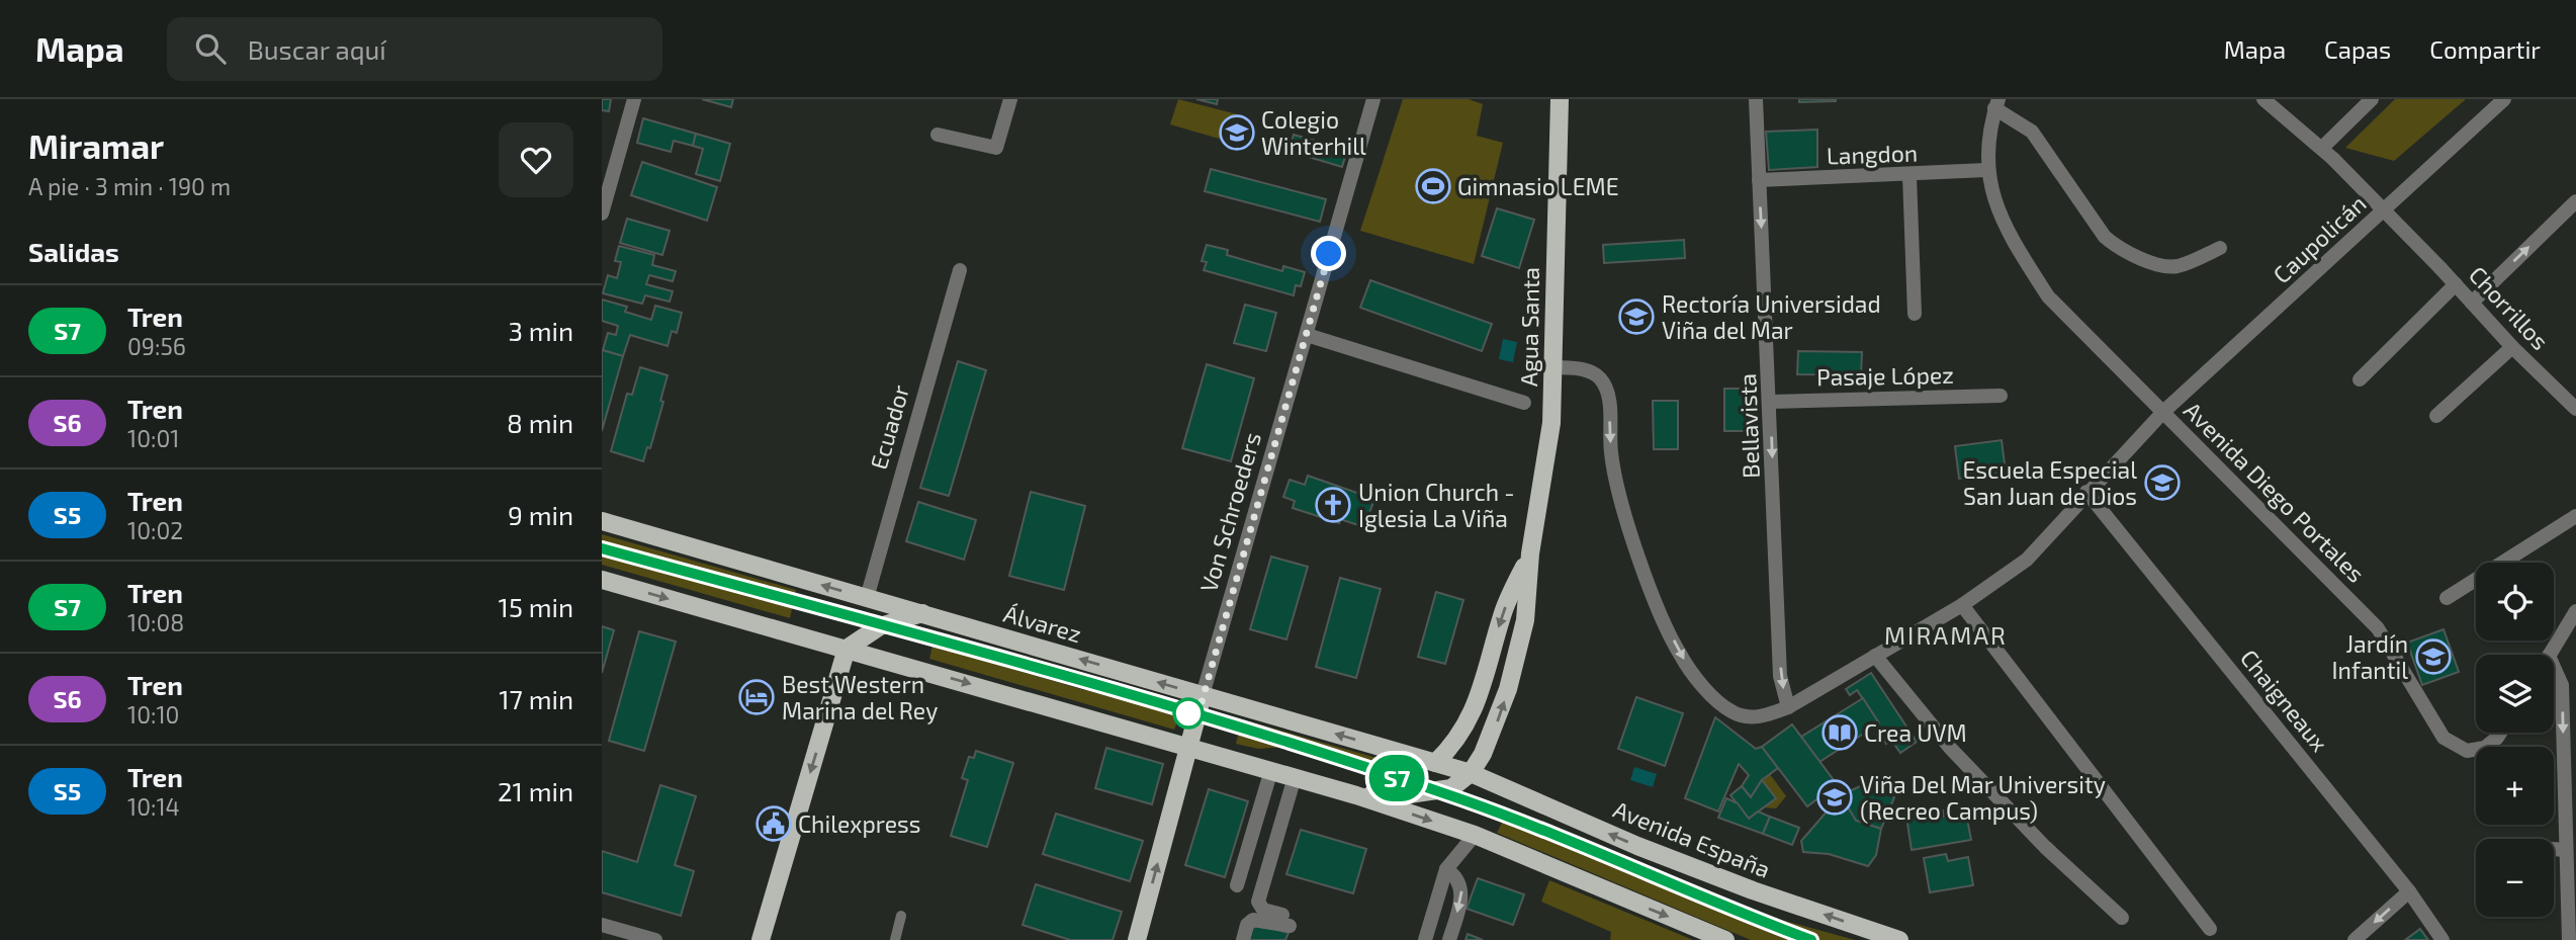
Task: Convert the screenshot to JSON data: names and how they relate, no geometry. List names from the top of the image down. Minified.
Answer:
{"streets":{"main road":["Agua Santa","Von Schroeders","Álvarez","Avenida España"],"street":["Langdon","Caupolicán","Chorrillos","Pasaje López","Bellavista","Ecuador","Avenida Diego Portales","Chaigneaux"]},"crossings":[["Langdon","Bellavista"],["Caupolicán","Avenida Diego Portales"],["Agua Santa","Avenida Diego Portales"],["Agua Santa","Álvarez"],["Agua Santa","Avenida España"],["Pasaje López","Bellavista"],["Bellavista","Avenida Diego Portales"],["Ecuador","Álvarez"],["Avenida Diego Portales","Chaigneaux"],["Von Schroeders","Álvarez"],["Álvarez","Avenida España"]],"one_way":["Bellavista"],"districts":["MIRAMAR"],"places":{"school or university":["Colegio Winterhill","Rectoría Universidad Viña del Mar","Escuela Especial San Juan de Dios","Jardín Infantil","Viña Del Mar University (Recreo Campus)"],"sports":["Gimnasio LEME"],"church":["Union Church - Iglesia La Viña"],"hotel":["Best Western Marina del Rey"],"library":["Crea UVM"],"public building":["Chilexpress"]},"page":{"header":"Mapa","search":"Buscar aquí","nav":["Mapa","Capas","Compartir"],"heading":[["Miramar","A pie · 3 min · 190 m"],"Salidas"],"on_map":"S7","list":[{"mark":"S7","name":"Tren","note":"09:56","value":"3 min"},{"mark":"S6","name":"Tren","note":"10:01","value":"8 min"},{"mark":"S5","name":"Tren","note":"10:02","value":"9 min"},{"mark":"S7","name":"Tren","note":"10:08","value":"15 min"},{"mark":"S6","name":"Tren","note":"10:10","value":"17 min"},{"mark":"S5","name":"Tren","note":"10:14","value":"21 min"}],"map_buttons":["+","−"]}}
